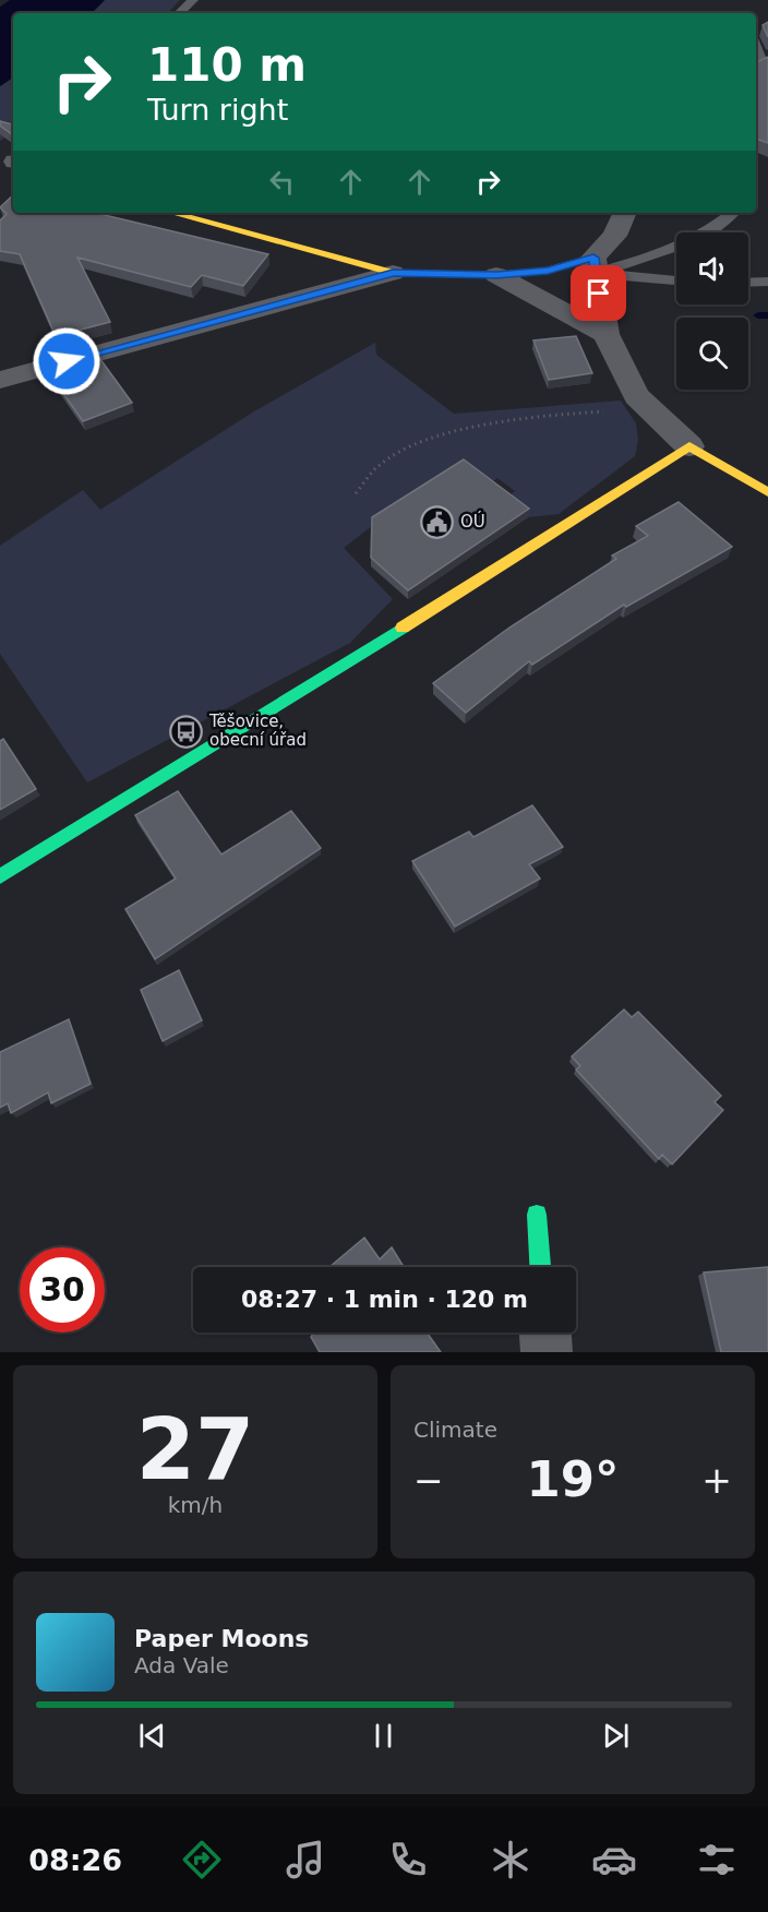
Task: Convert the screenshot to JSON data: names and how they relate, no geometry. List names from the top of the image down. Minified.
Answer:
{"places":{"public building":["OÚ"],"bus stop":["Těšovice, obecní úřad"]},"page":{"turn":["110 m","Turn right"],"limit":"30","trip":"08:27 · 1 min · 120 m","tile":[["27","km/h"],"Climate"],"heat":["−","19°","+"],"song":["Paper Moons","Ada Vale"],"tabs":"08:26"}}
